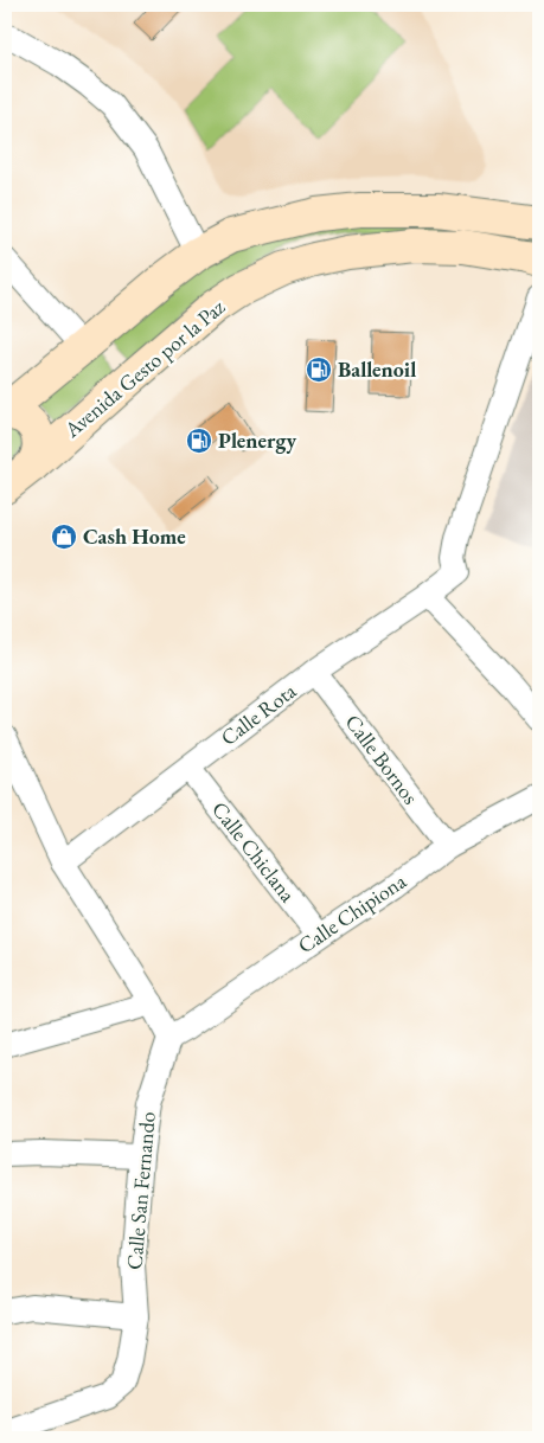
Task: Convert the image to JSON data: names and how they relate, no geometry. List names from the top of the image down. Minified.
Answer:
{"streets":{"main road":["Avenida Gesto por la Paz"],"street":["Calle Rota","Calle Bornos","Calle Chiclana","Calle Chipiona","Calle San Fernando"]},"crossings":[["Calle Rota","Calle Bornos"],["Calle Rota","Calle Chiclana"],["Calle Bornos","Calle Chipiona"],["Calle Chiclana","Calle Chipiona"],["Calle Chipiona","Calle San Fernando"]],"places":{"fuel station":["Ballenoil","Plenergy"],"shop":["Cash Home"]}}
